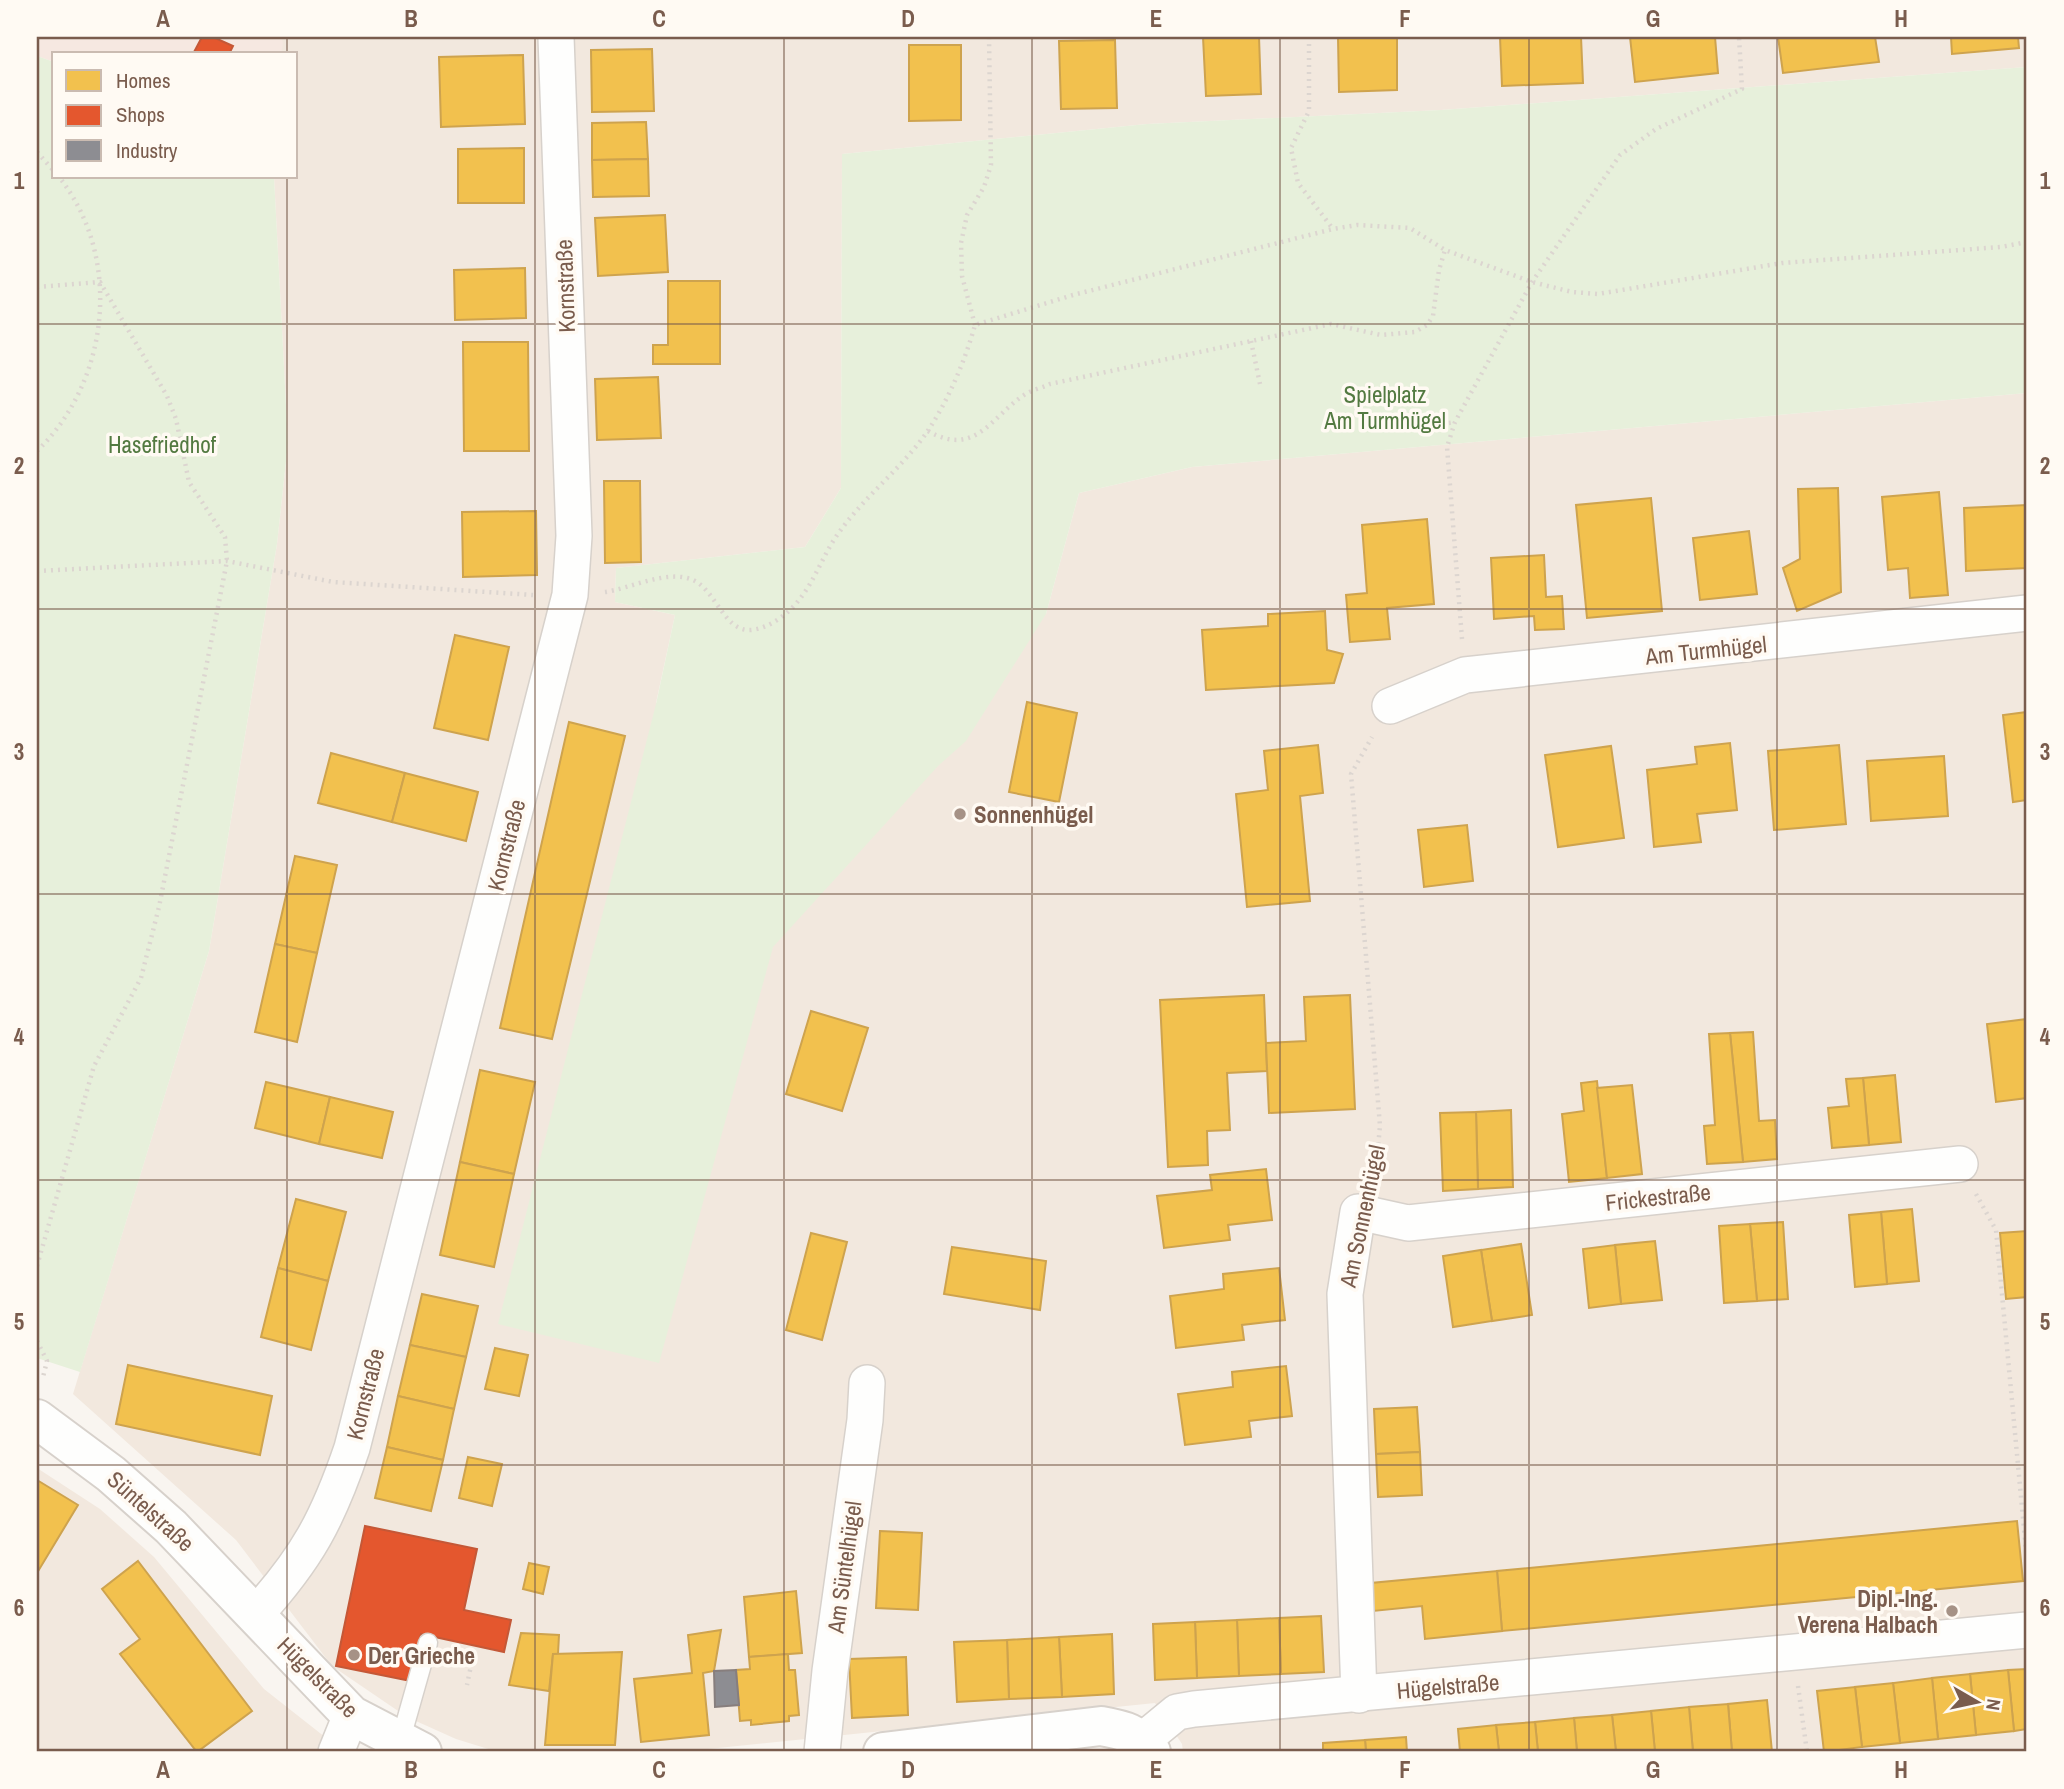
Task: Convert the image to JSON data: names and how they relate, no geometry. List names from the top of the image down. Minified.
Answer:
{"streets":{"street":["Kornstraße","Am Turmhügel","Frickestraße","Am Sonnenhügel","Süntelstraße","Am Süntelhügel","Hügelstraße"]},"crossings":[["Kornstraße","Süntelstraße"],["Kornstraße","Hügelstraße"],["Am Turmhügel","Am Sonnenhügel"],["Frickestraße","Am Sonnenhügel"],["Am Sonnenhügel","Hügelstraße"],["Süntelstraße","Hügelstraße"]],"parks":["Spielplatz Am Turmhügel","Hasefriedhof"],"places":["Sonnenhügel","Dipl.-Ing. Verena Halbach","Der Grieche"],"legend":["Homes","Shops","Industry"],"north":"right","grid":{"columns":["A","B","C","D","E","F","G","H"],"rows":["1","2","3","4","5","6"]}}
